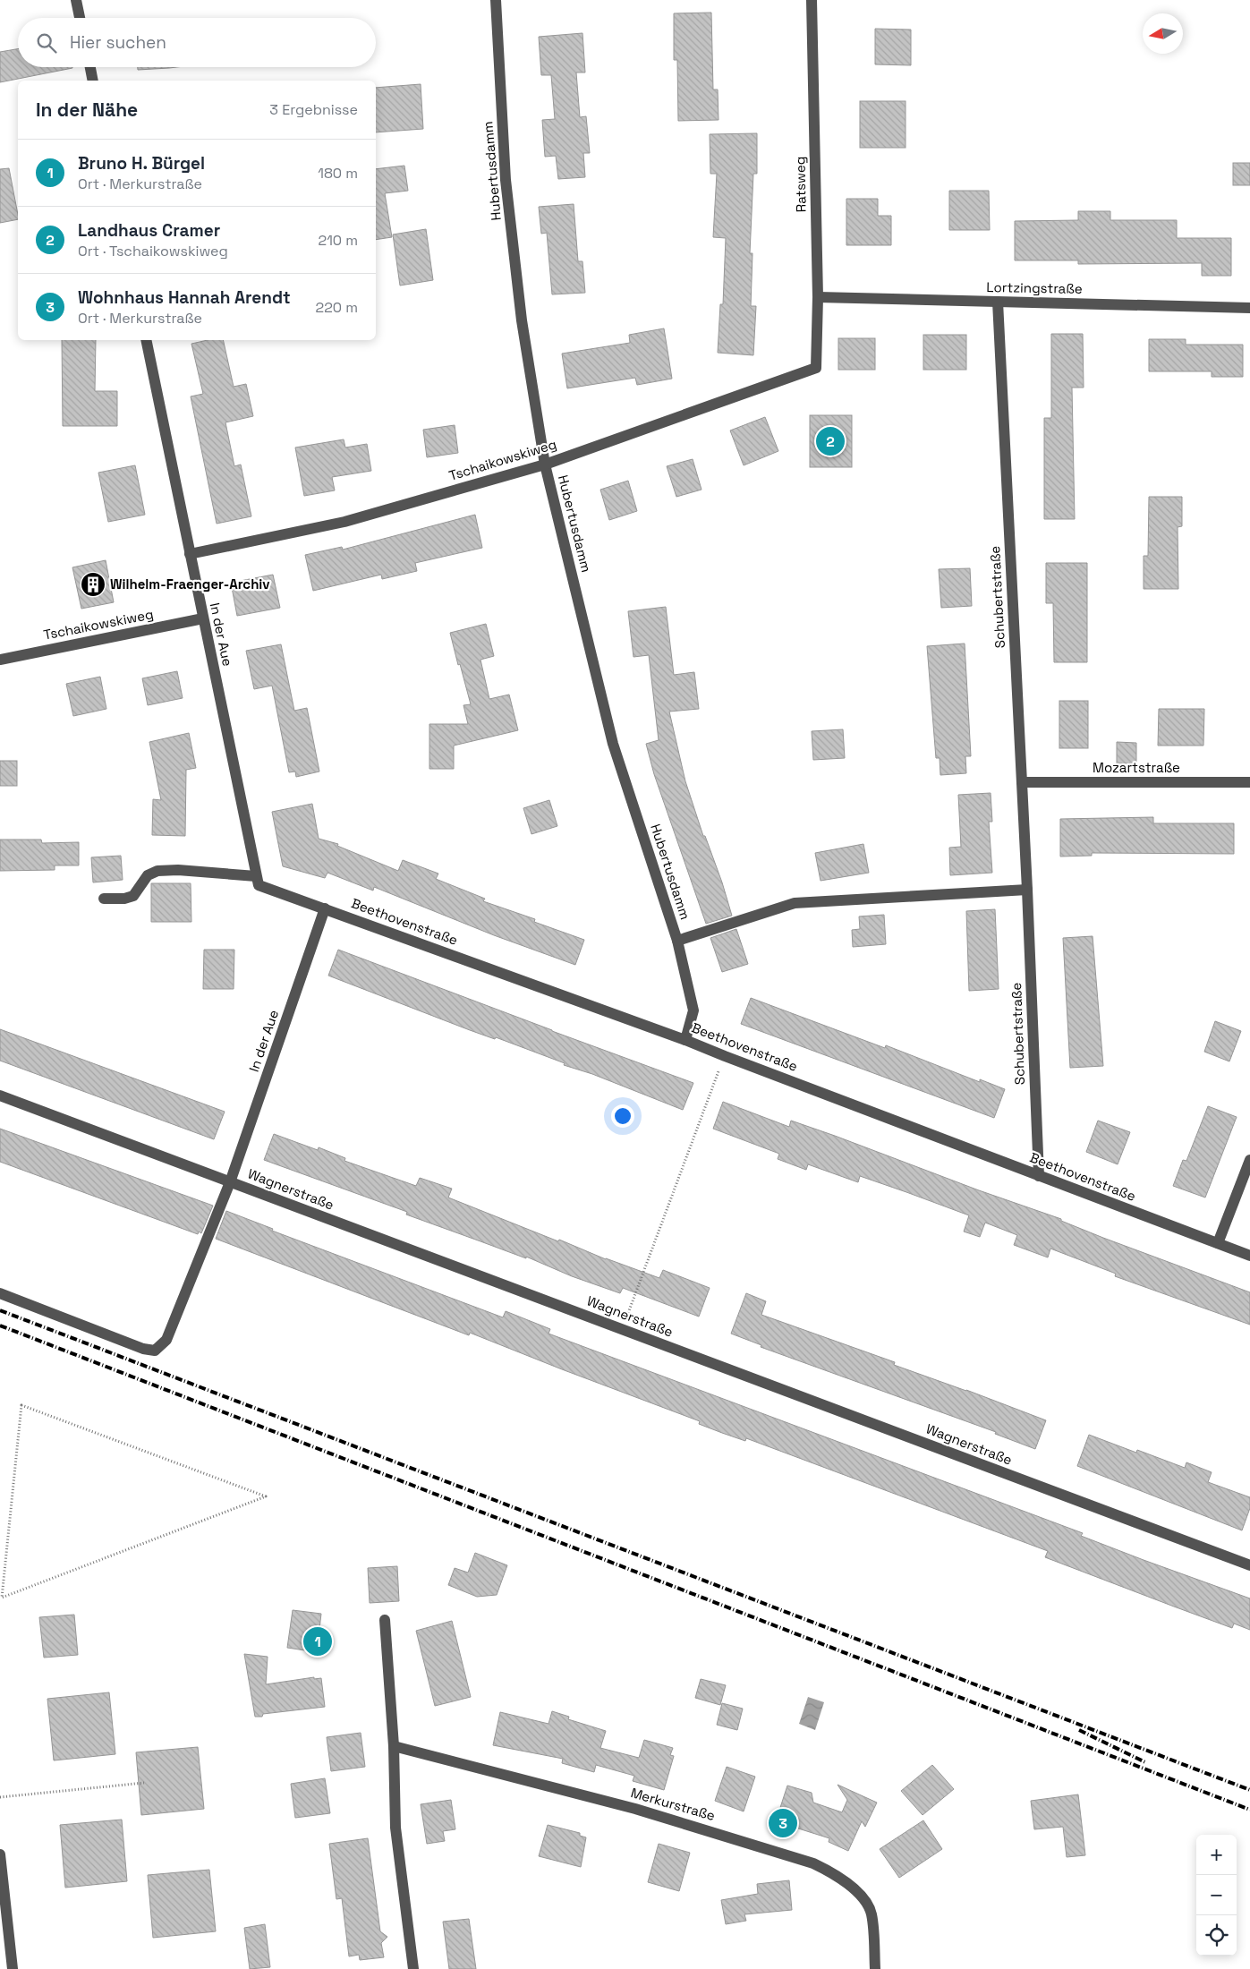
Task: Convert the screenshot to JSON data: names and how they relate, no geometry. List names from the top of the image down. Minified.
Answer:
{"streets":{"street":["Hubertusdamm","Ratsweg","Lortzingstraße","Tschaikowskiweg","Schubertstraße","In der Aue","Mozartstraße","Beethovenstraße","Wagnerstraße","Merkurstraße"]},"crossings":[["Hubertusdamm","Tschaikowskiweg"],["Hubertusdamm","Beethovenstraße"],["Ratsweg","Lortzingstraße"],["Ratsweg","Tschaikowskiweg"],["Lortzingstraße","Schubertstraße"],["Tschaikowskiweg","In der Aue"],["Schubertstraße","Mozartstraße"],["Schubertstraße","Beethovenstraße"],["In der Aue","Beethovenstraße"],["In der Aue","Wagnerstraße"]],"places":{"building":["Wilhelm-Fraenger-Archiv"]},"north":"left","page":{"search":"Hier suchen","heading":["In der Nähe","3 Ergebnisse"],"list":[{"mark":"1","name":"Bruno H. Bürgel","note":"Ort · Merkurstraße","value":"180 m"},{"mark":"2","name":"Landhaus Cramer","note":"Ort · Tschaikowskiweg","value":"210 m"},{"mark":"3","name":"Wohnhaus Hannah Arendt","note":"Ort · Merkurstraße","value":"220 m"}],"pins":["2","1","3"],"map_buttons":["+","−"]}}
